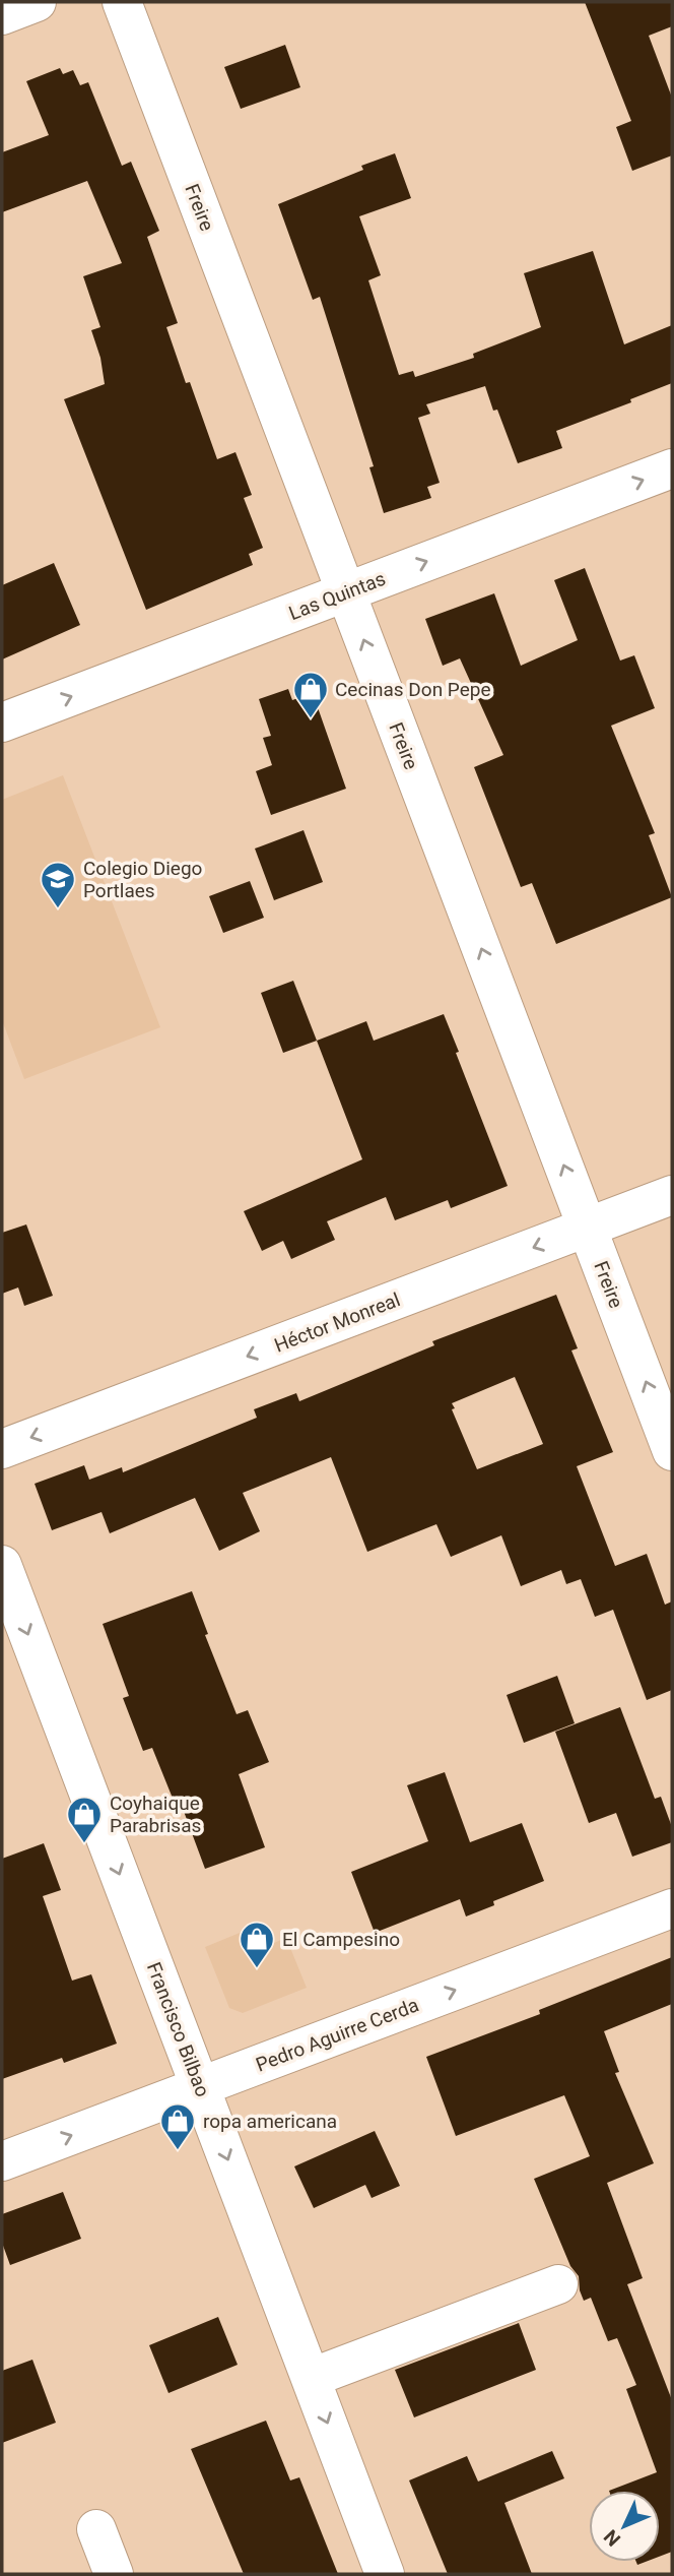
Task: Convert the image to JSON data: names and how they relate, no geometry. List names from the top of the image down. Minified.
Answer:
{"streets":{"street":["Freire","Las Quintas","Héctor Monreal","Francisco Bilbao","Pedro Aguirre Cerda"]},"crossings":[["Freire","Las Quintas"],["Freire","Héctor Monreal"],["Francisco Bilbao","Pedro Aguirre Cerda"]],"one_way":["Freire","Las Quintas","Héctor Monreal","Francisco Bilbao"],"places":{"shop":["Cecinas Don Pepe","Coyhaique Parabrisas","El Campesino","ropa americana"],"school or university":["Colegio Diego Portlaes"]},"north":"bottom left"}
